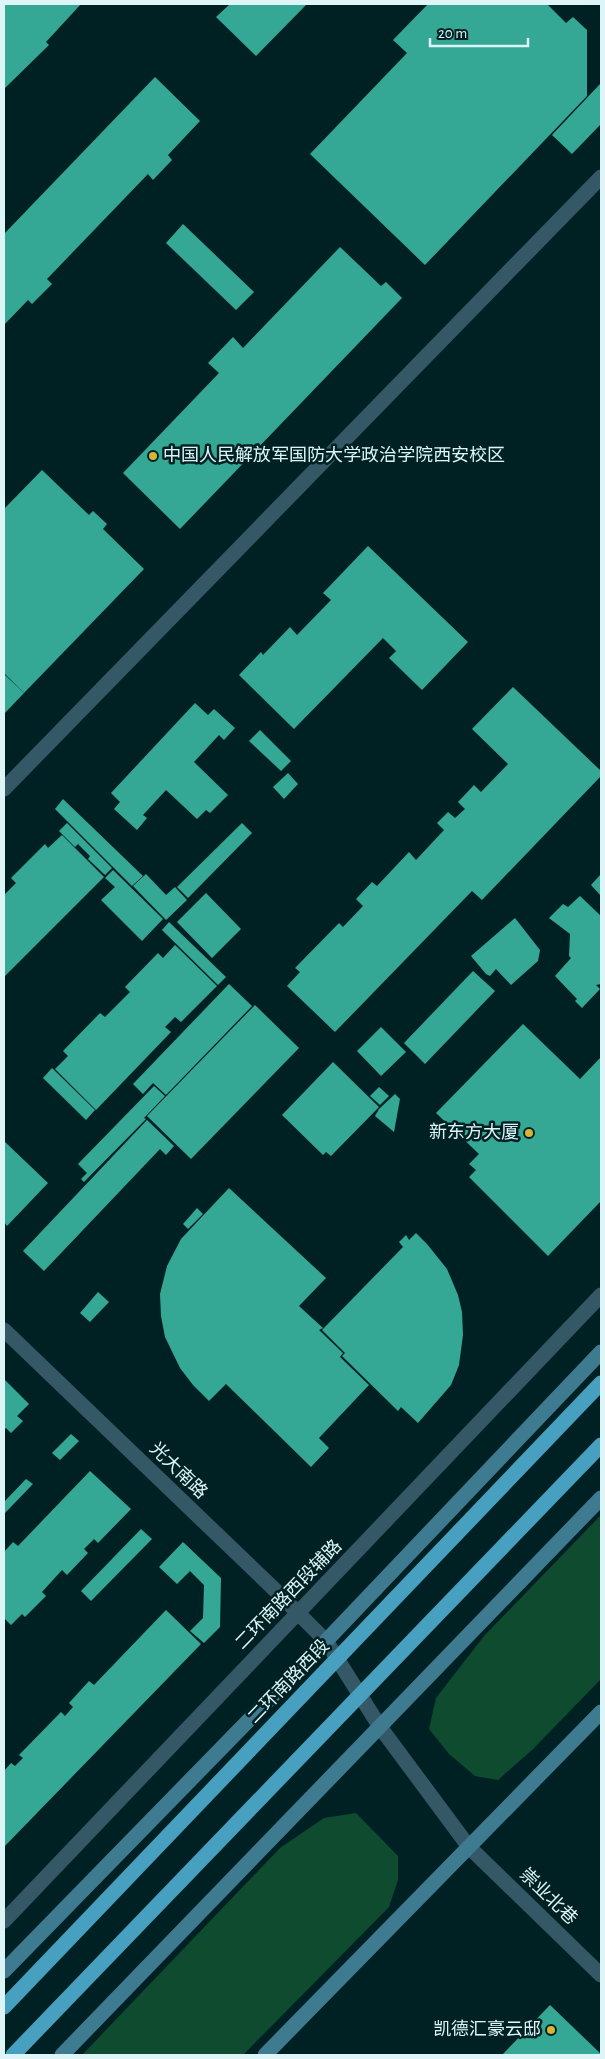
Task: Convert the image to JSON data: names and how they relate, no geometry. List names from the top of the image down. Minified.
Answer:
{"streets":{"highway":["二环南路西段"],"street":["光大南路","二环南路西段辅路","崇业北巷"]},"crossings":[["光大南路","二环南路西段辅路"],["光大南路","二环南路西段"],["光大南路","崇业北巷"]],"places":["中国人民解放军国防大学政治学院西安校区","新东方大厦","凯德汇豪云邸"],"scale_bar":"20 m"}
